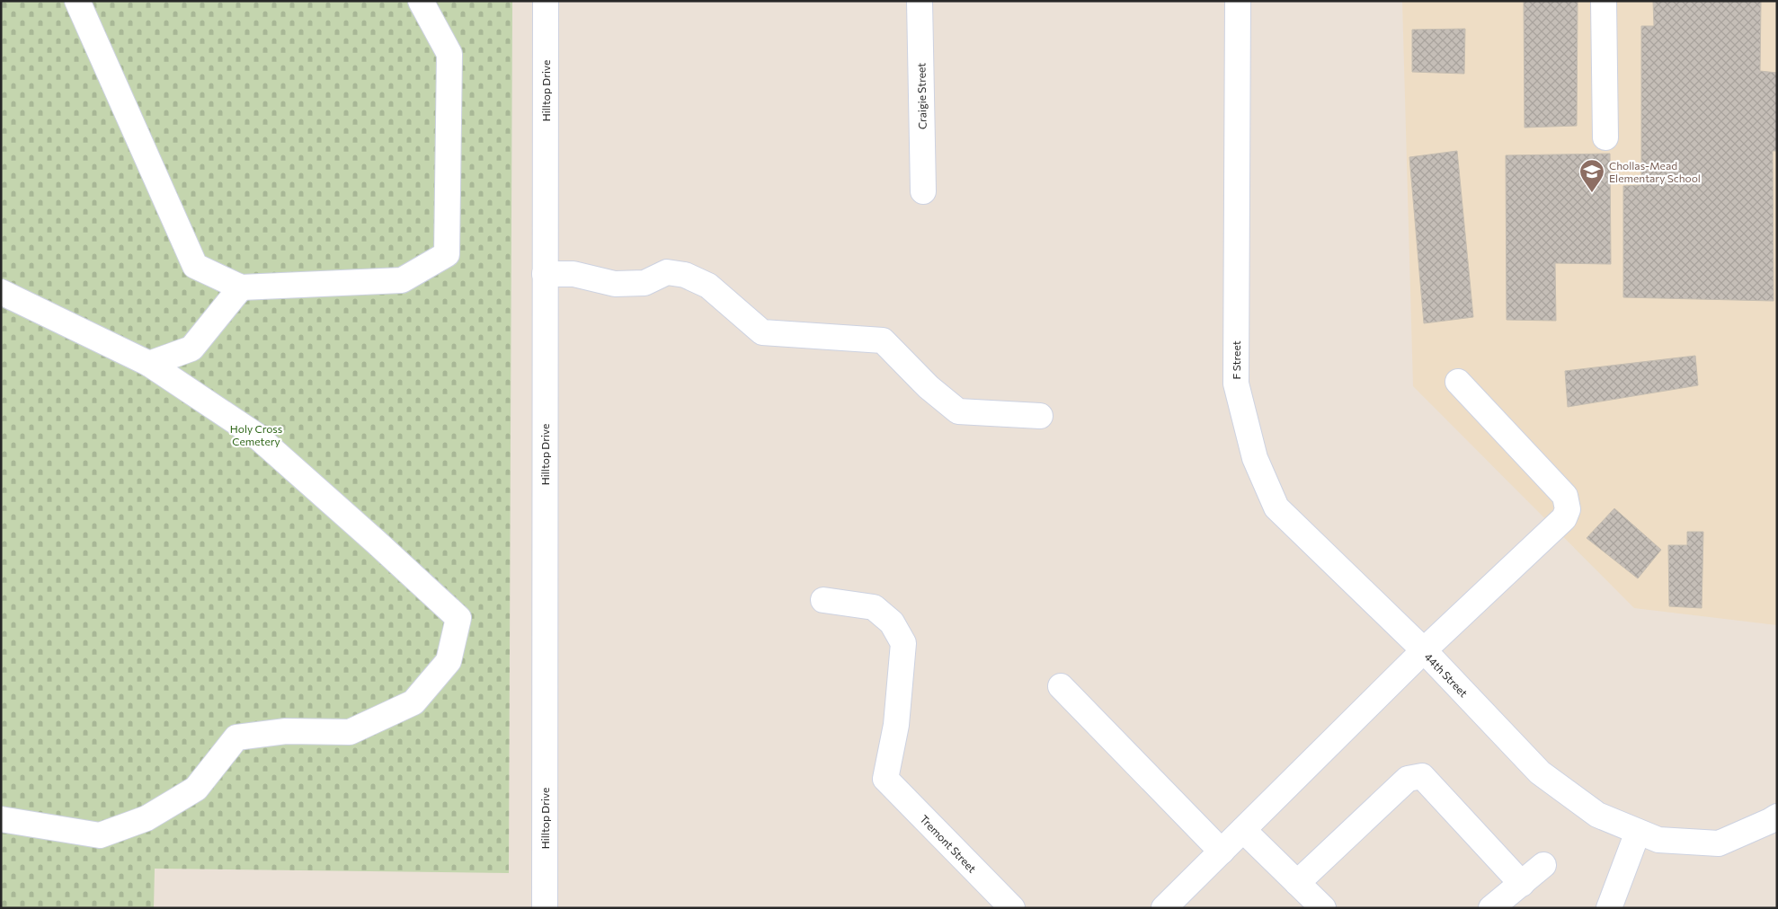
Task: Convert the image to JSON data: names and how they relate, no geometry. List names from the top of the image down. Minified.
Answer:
{"streets":{"street":["Hilltop Drive","Craigie Street","F Street","44th Street","Tremont Street"]},"crossings":[["F Street","44th Street"]],"parks":["Holy Cross Cemetery"],"places":{"school or university":["Chollas-Mead Elementary School"]}}
